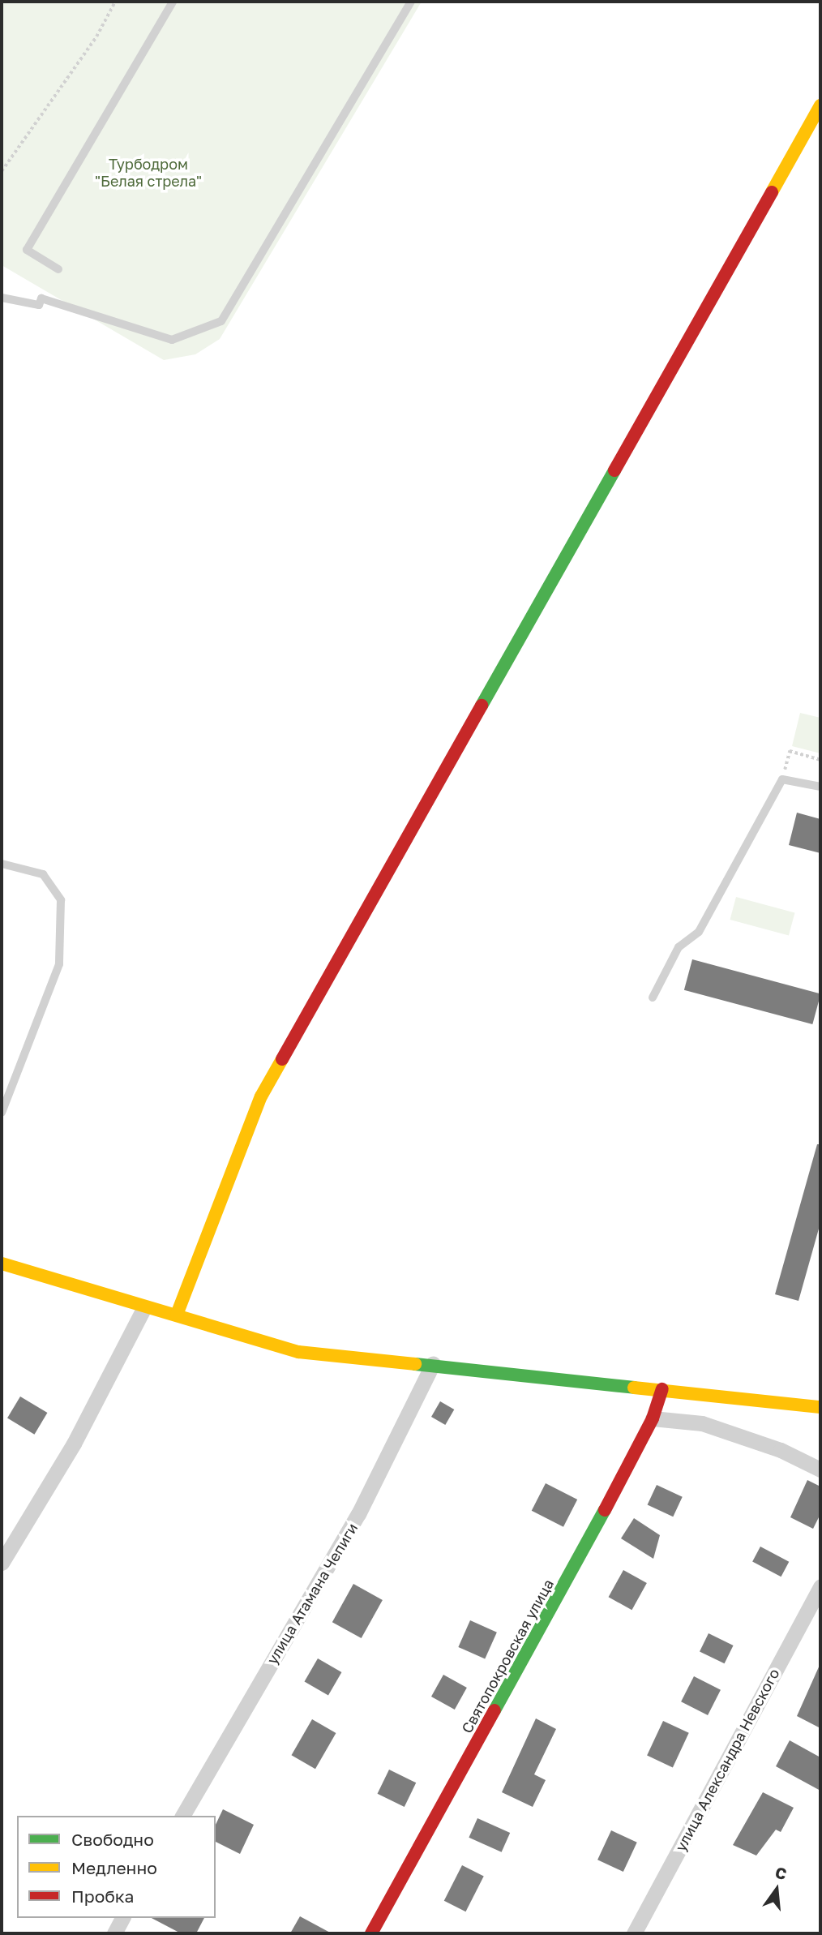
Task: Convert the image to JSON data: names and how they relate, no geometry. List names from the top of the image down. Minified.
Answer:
{"streets":{"street":["улица Атамана Чепиги","Святопокровская улица","улица Александра Невского"]},"parks":["Турбодром \"Белая стрела\""],"legend":["Свободно","Медленно","Пробка"],"north":"top"}
